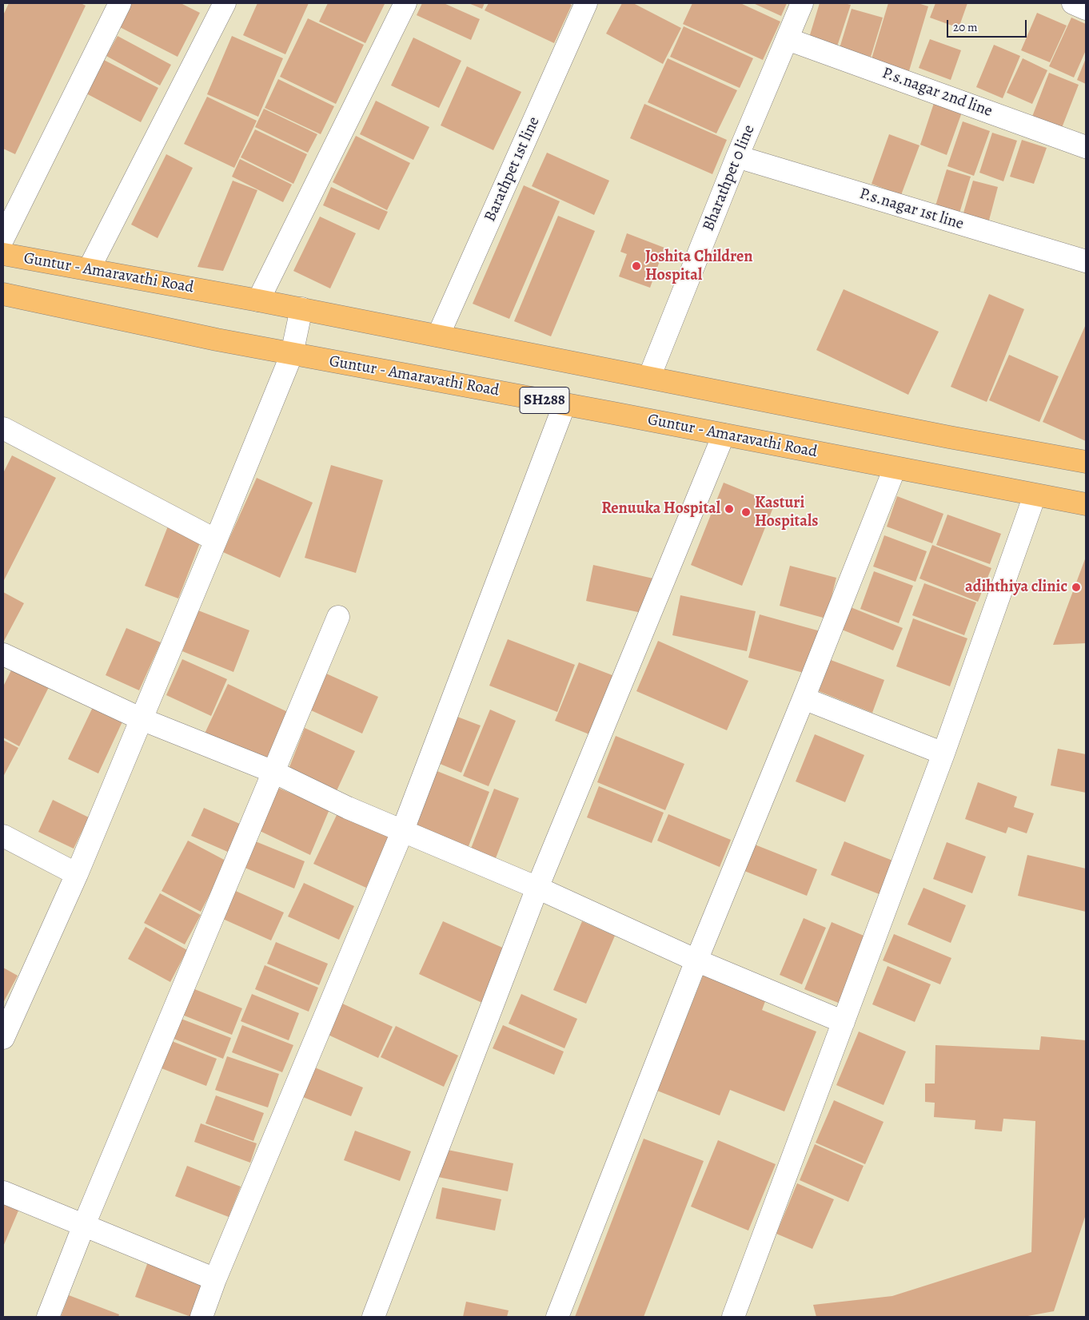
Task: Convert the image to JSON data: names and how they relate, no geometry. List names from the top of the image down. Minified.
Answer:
{"streets":{"main road":["Guntur - Amaravathi Road","SH288"],"street":["P.s.nagar 2nd line","Barathpet 1st line","Bharathpet 0 line","P.s.nagar 1st line"]},"crossings":[["P.s.nagar 2nd line","Bharathpet 0 line"],["Barathpet 1st line","Guntur - Amaravathi Road"],["Bharathpet 0 line","P.s.nagar 1st line"],["Bharathpet 0 line","Guntur - Amaravathi Road"]],"places":["Joshita Children Hospital","Renuuka Hospital","Kasturi Hospitals","adihthiya clinic"],"scale_bar":"20 m"}
